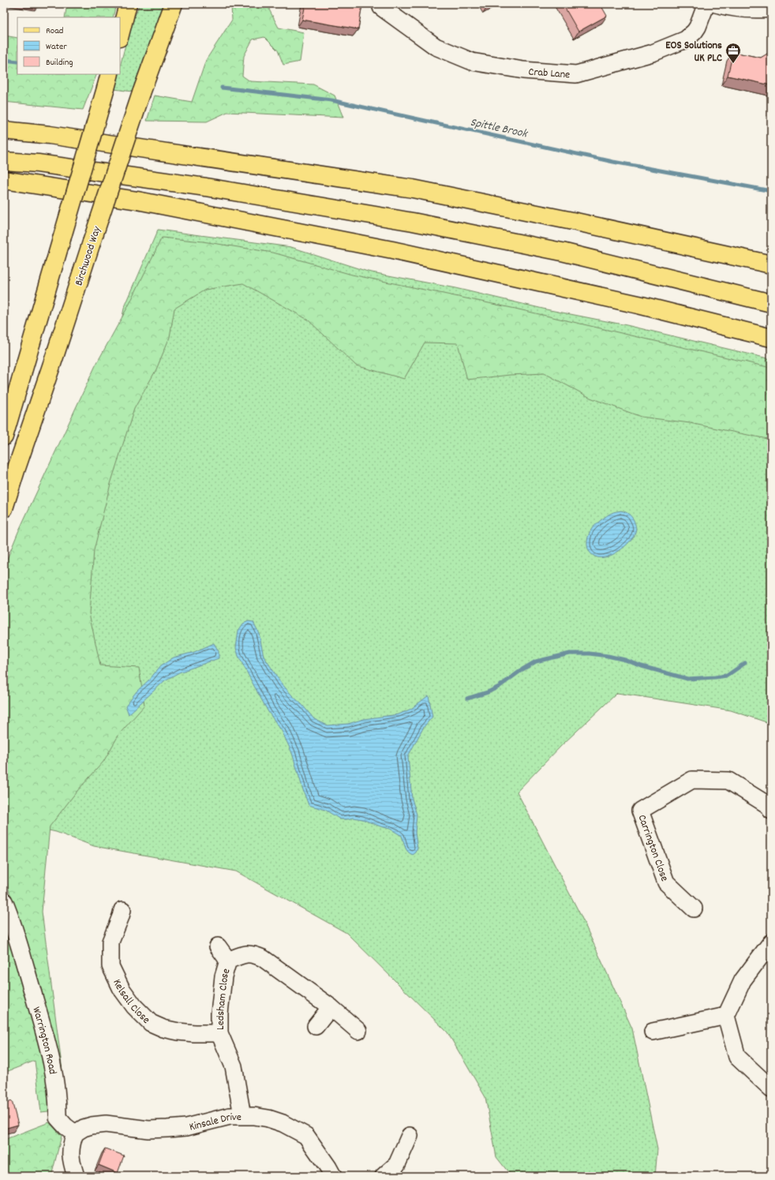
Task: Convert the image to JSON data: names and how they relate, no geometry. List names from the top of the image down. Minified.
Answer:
{"streets":{"main road":["Birchwood Way"],"street":["Crab Lane","Carrington Close","Kelsall Close","Ledsham Close","Warrington Road","Kinsale Drive"]},"crossings":[["Kelsall Close","Ledsham Close"],["Ledsham Close","Kinsale Drive"],["Warrington Road","Kinsale Drive"]],"water":["Spittle Brook"],"places":{"office":["EOS Solutions UK PLC"]},"legend":["Road","Water","Building"]}
